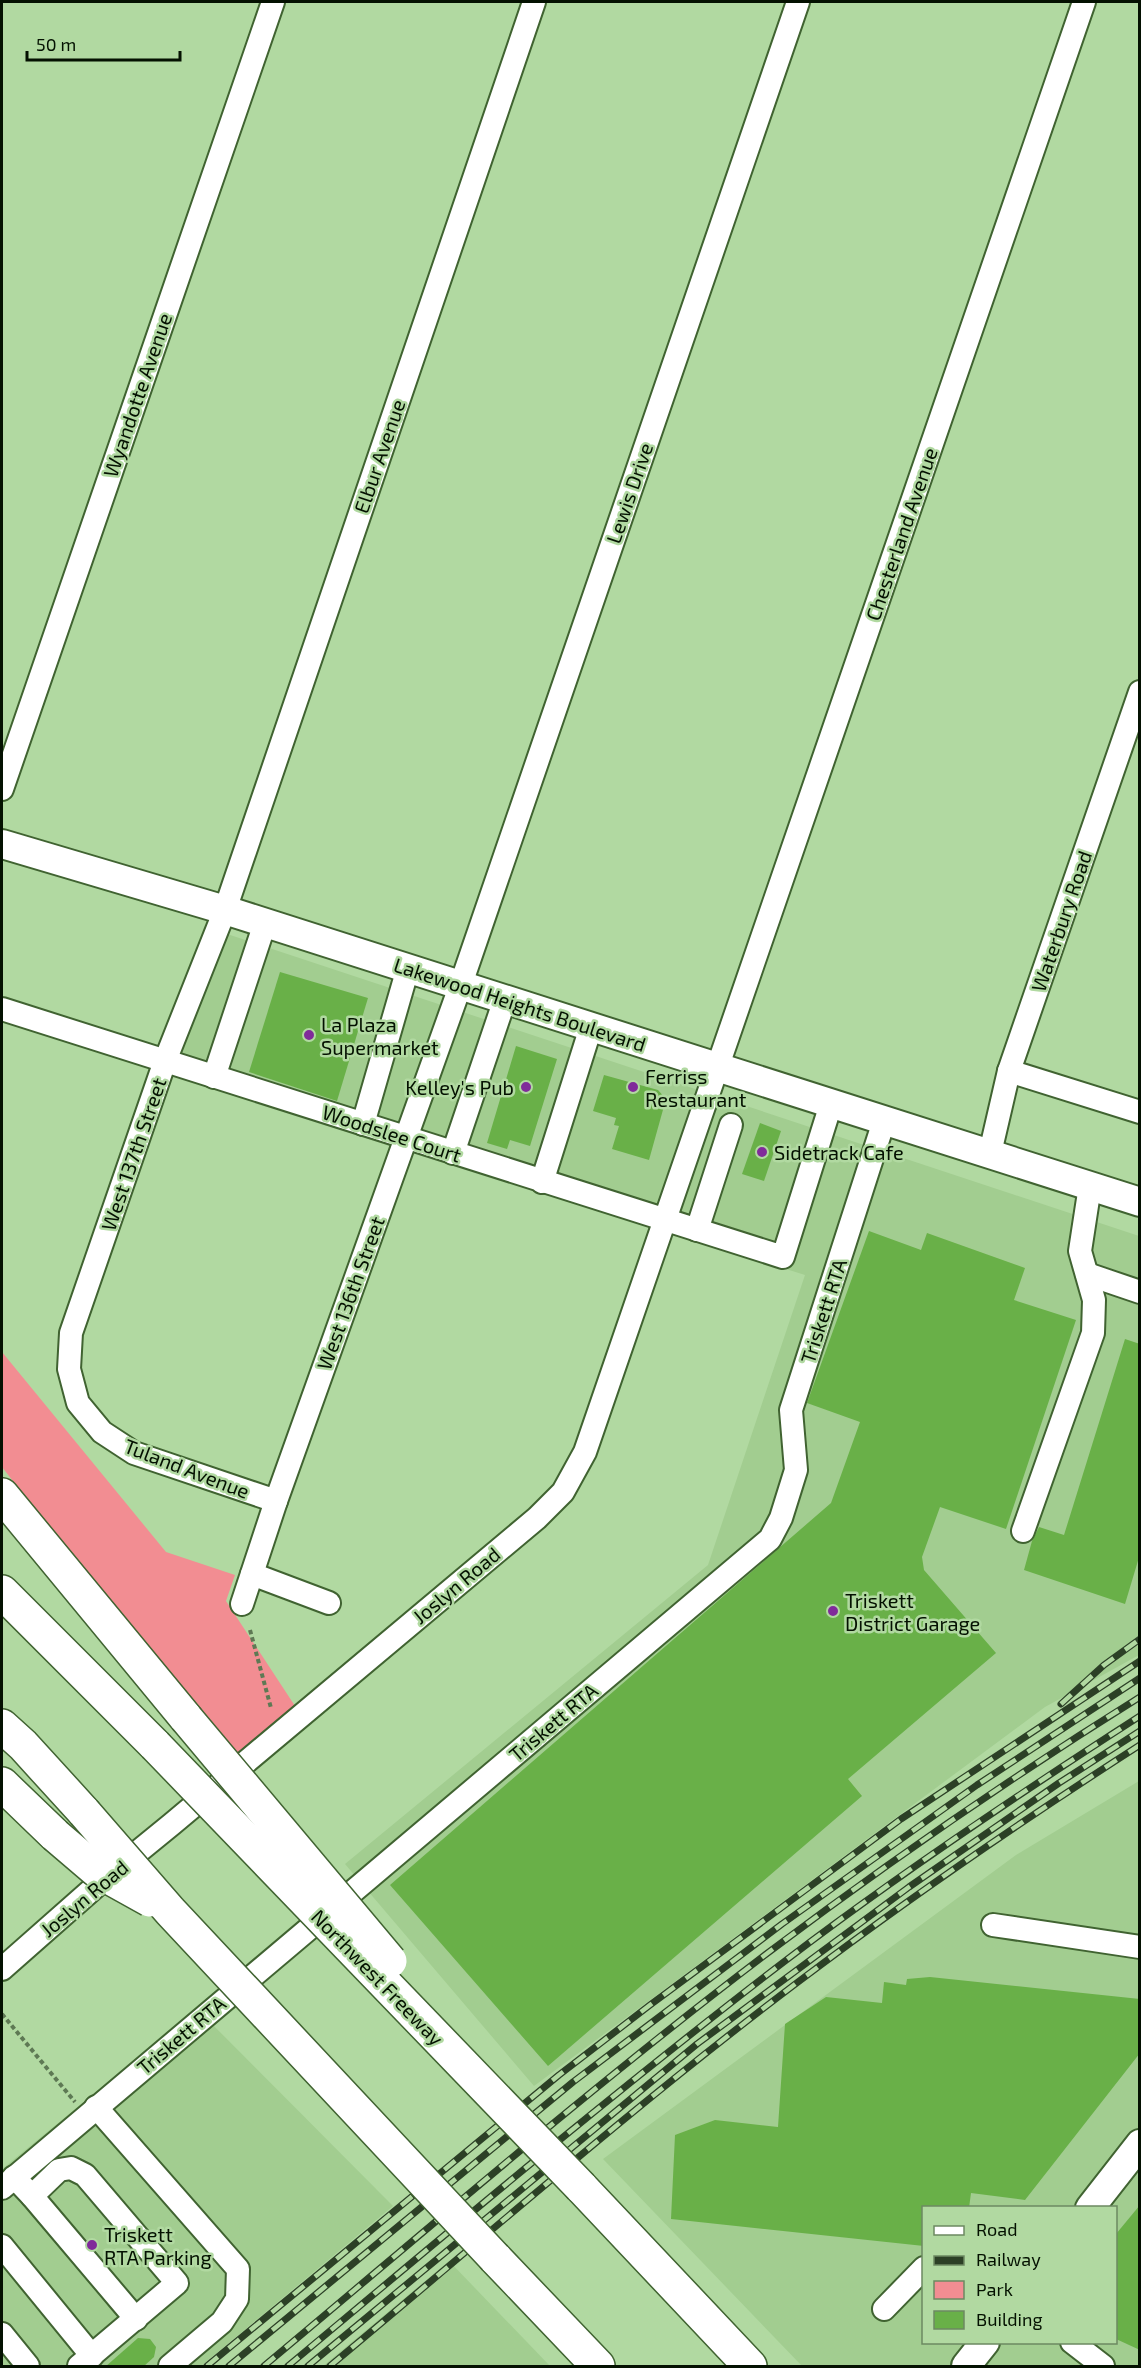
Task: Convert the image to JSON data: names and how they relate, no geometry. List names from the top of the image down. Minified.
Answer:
{"streets":{"highway":["Northwest Freeway"],"main road":["Lakewood Heights Boulevard"],"street":["Wyandotte Avenue","Elbur Avenue","Lewis Drive","Chesterland Avenue","Waterbury Road","Woodslee Court","West 137th Street","West 136th Street","Triskett RTA","Tuland Avenue","Joslyn Road"]},"crossings":[["Elbur Avenue","Lakewood Heights Boulevard"],["Elbur Avenue","West 137th Street"],["Lewis Drive","Lakewood Heights Boulevard"],["Lewis Drive","West 136th Street"],["Chesterland Avenue","Lakewood Heights Boulevard"],["Chesterland Avenue","Joslyn Road"],["Waterbury Road","Lakewood Heights Boulevard"],["Lakewood Heights Boulevard","Woodslee Court"],["Lakewood Heights Boulevard","West 137th Street"],["Lakewood Heights Boulevard","West 136th Street"],["Lakewood Heights Boulevard","Triskett RTA"],["Lakewood Heights Boulevard","Joslyn Road"],["Woodslee Court","West 137th Street"],["Woodslee Court","West 136th Street"],["Woodslee Court","Joslyn Road"],["West 137th Street","Tuland Avenue"],["West 136th Street","Tuland Avenue"]],"places":["La Plaza Supermarket","Kelley's Pub","Ferriss Restaurant","Sidetrack Cafe","Triskett District Garage","Triskett RTA Parking"],"legend":["Road","Railway","Park","Building"],"scale_bar":"50 m"}
